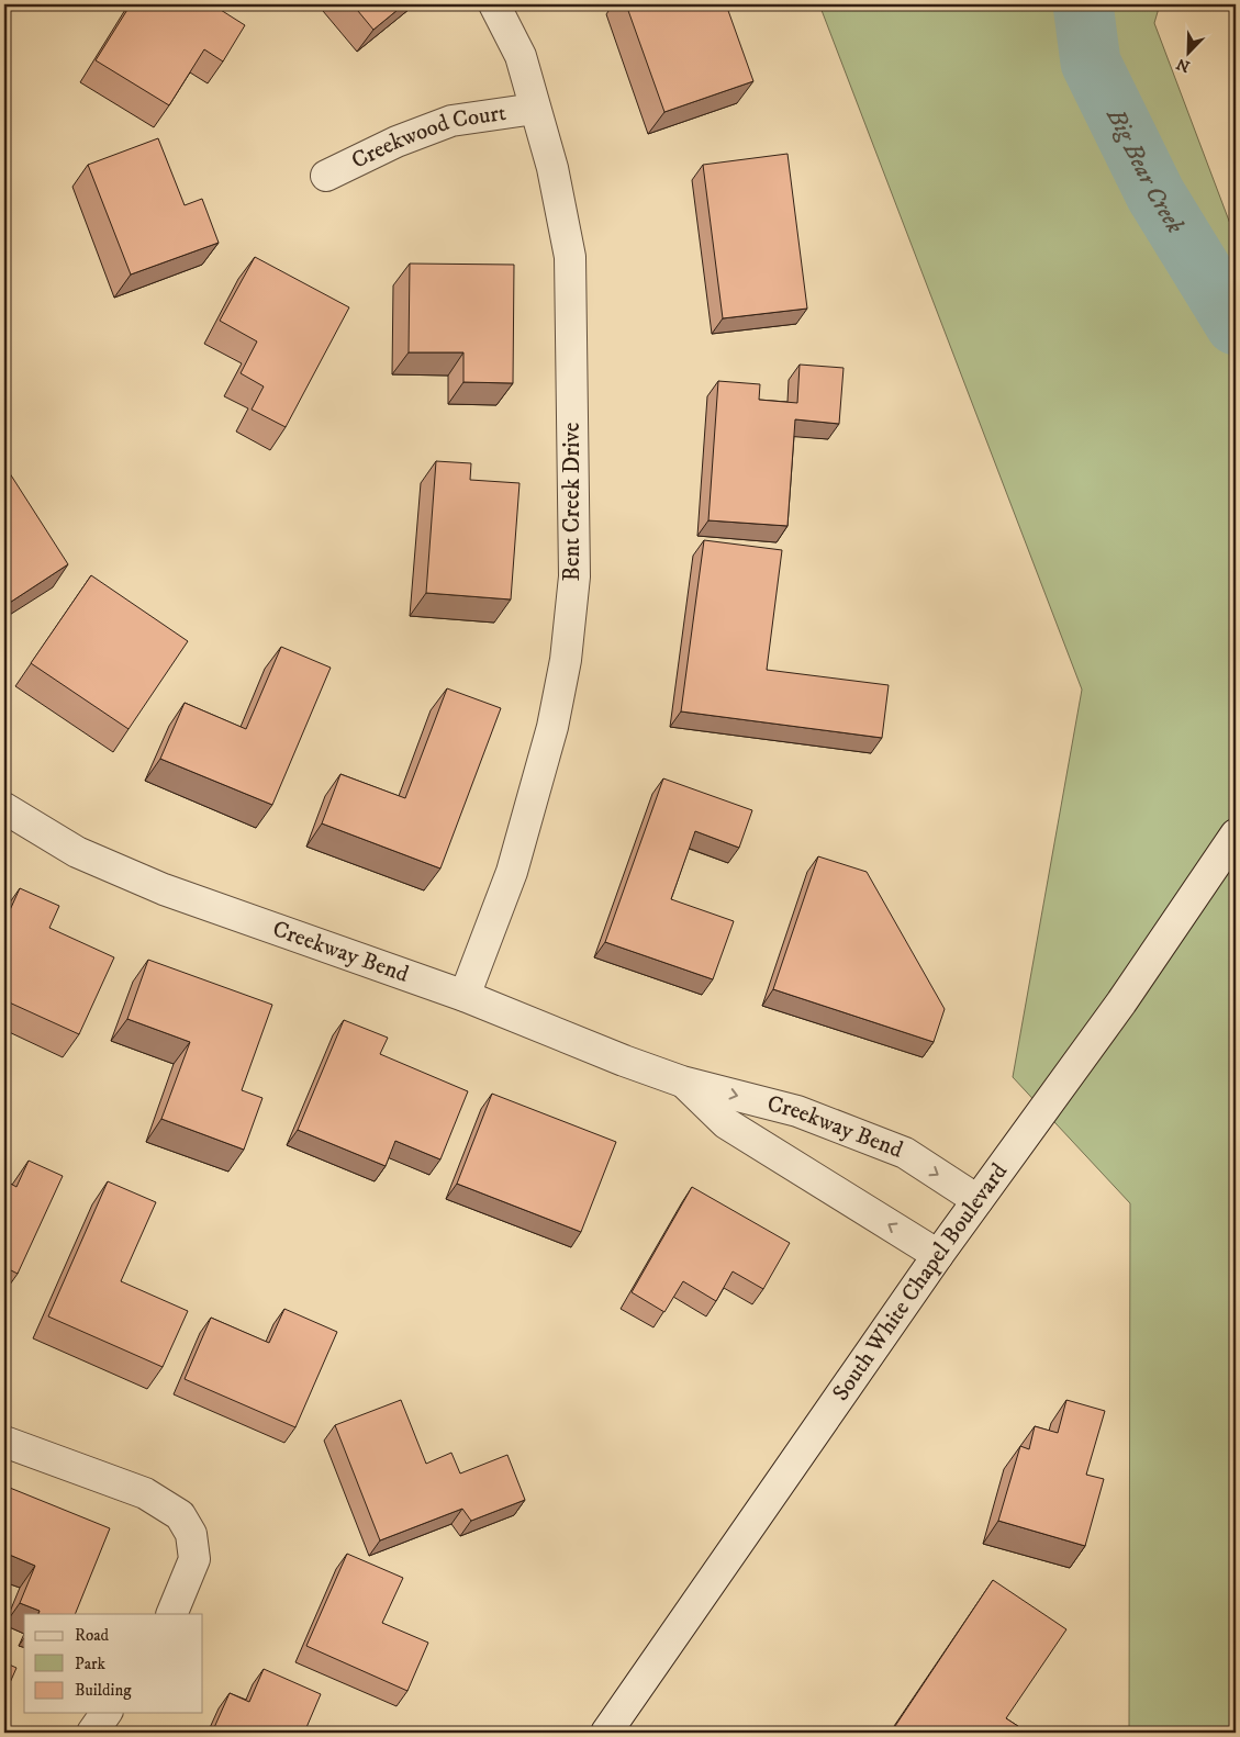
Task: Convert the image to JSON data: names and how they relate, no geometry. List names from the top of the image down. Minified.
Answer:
{"streets":{"street":["Creekwood Court","Bent Creek Drive","Creekway Bend","South White Chapel Boulevard"]},"crossings":[["Creekwood Court","Bent Creek Drive"],["Bent Creek Drive","Creekway Bend"],["Creekway Bend","South White Chapel Boulevard"]],"water":["Big Bear Creek"],"legend":["Road","Park","Building"],"north":"bottom left"}
